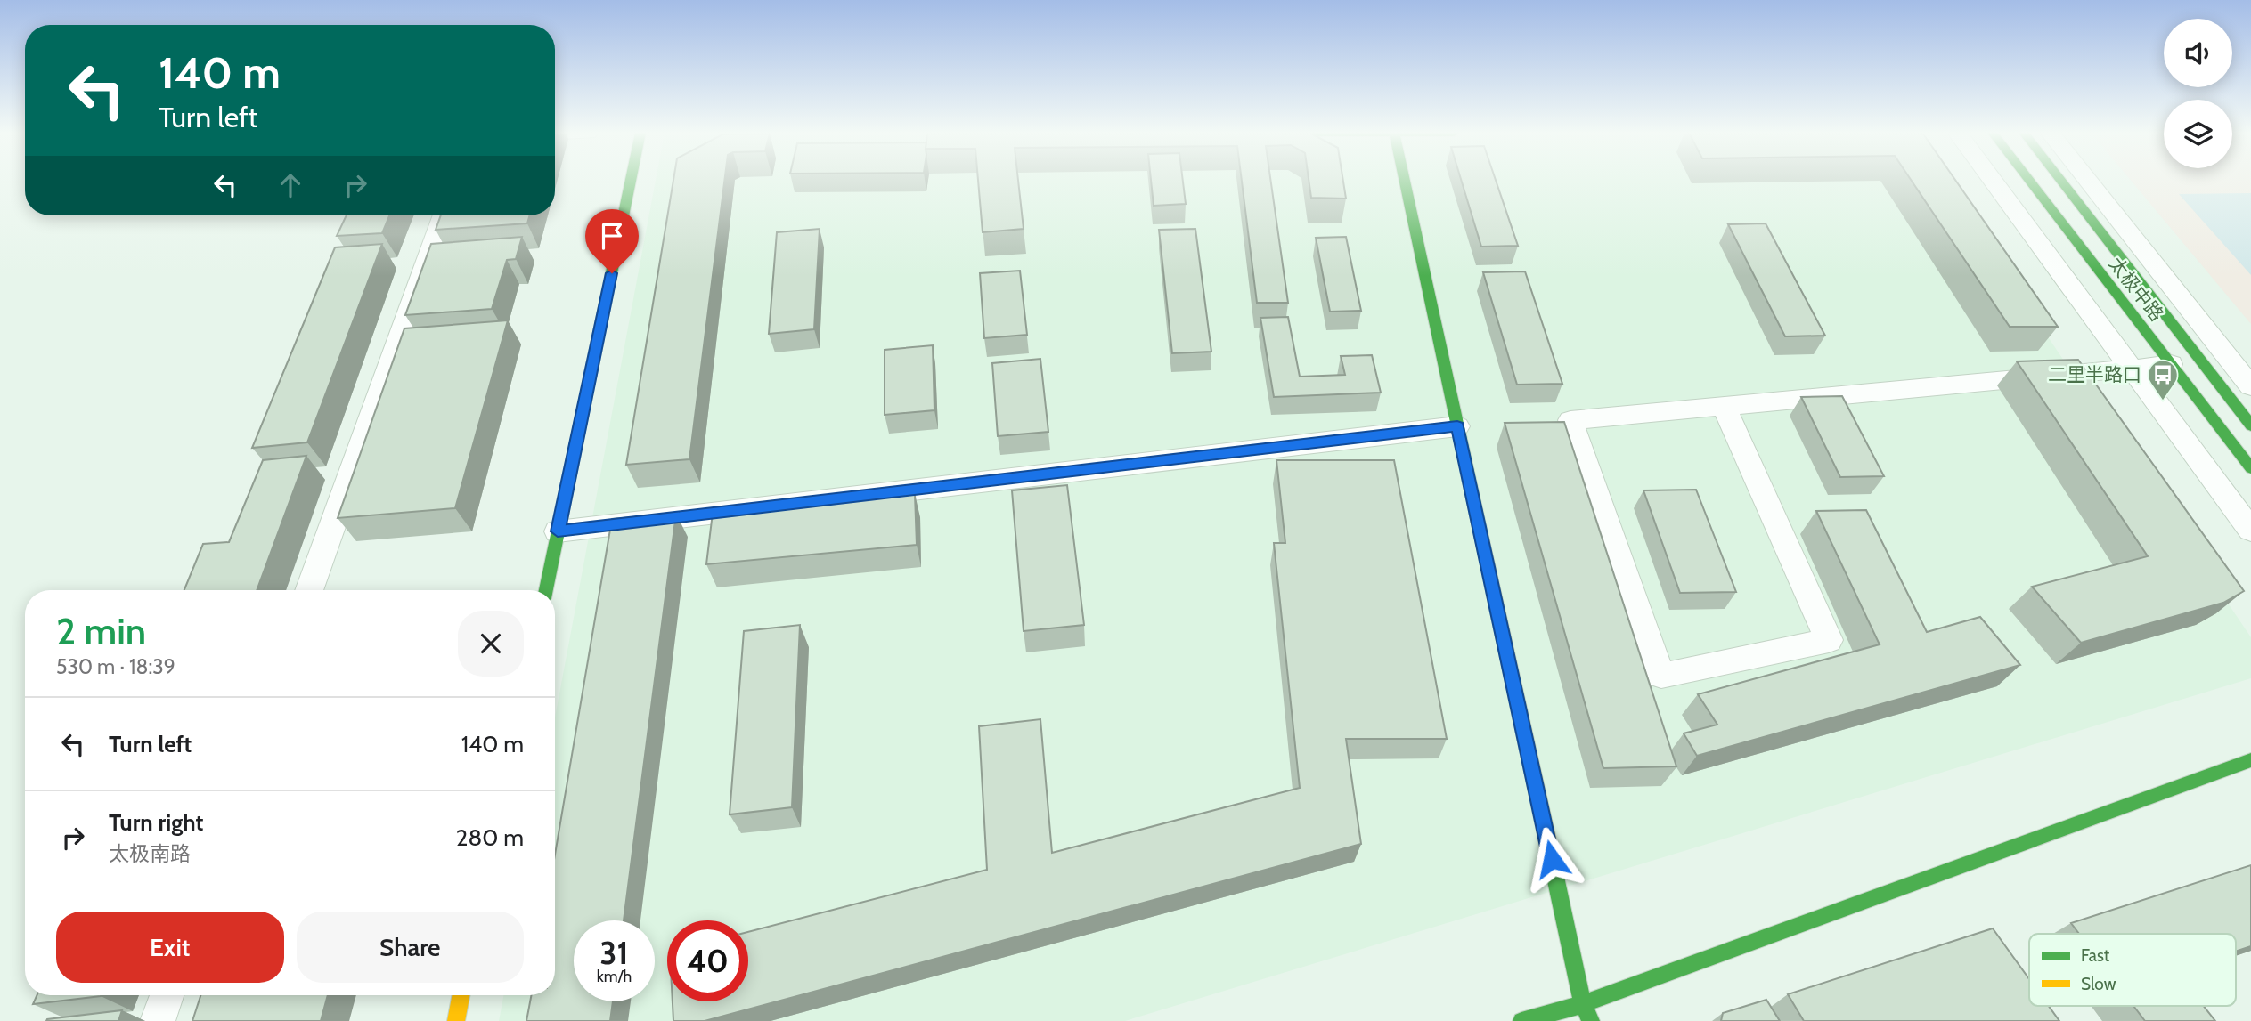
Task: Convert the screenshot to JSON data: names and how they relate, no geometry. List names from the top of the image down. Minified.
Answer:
{"streets":{"street":["太极中路"]},"places":{"bus stop":["二里半路口"]},"legend":["Fast","Slow"],"page":{"turn":["140 m","Turn left"],"heading":["2 min","530 m · 18:39"],"list":[{"name":"Turn left","value":"140 m"},{"name":"Turn right","note":"太极南路","value":"280 m"}],"buttons":["Exit","Share"],"speed":"31 km/h","limit":"40"}}
